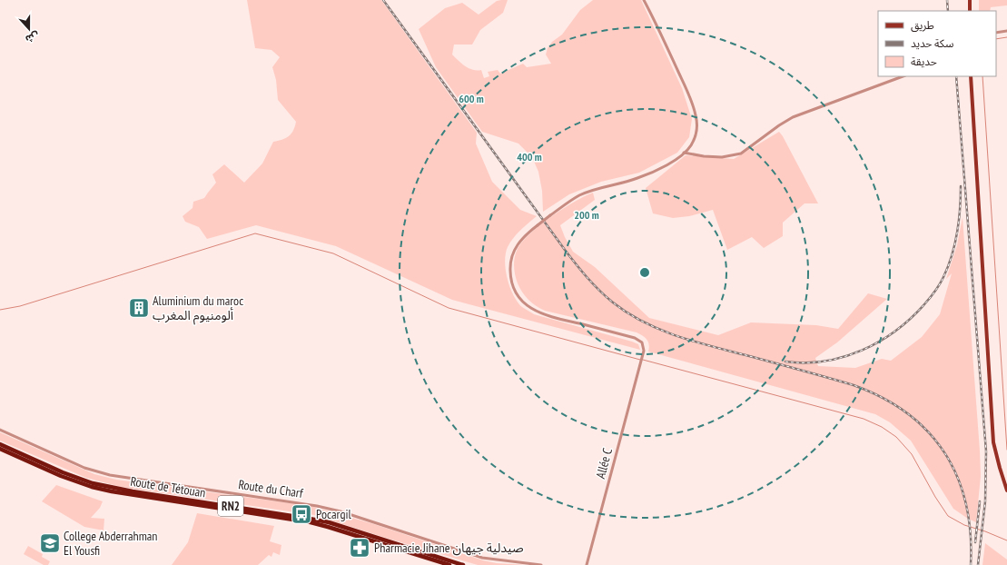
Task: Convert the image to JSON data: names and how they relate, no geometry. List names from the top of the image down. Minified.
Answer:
{"streets":{"highway":["Route de Tétouan","RN2"],"street":["Allée C","Route du Charf"]},"places":{"building":["Aluminium du maroc ألومنيوم المغرب"],"bus stop":["Pocargil"],"school or university":["College Abderrahman El Yousfi"],"pharmacy":["Pharmacie Jihane صيدلية جيهان"]},"legend":["طريق","سكة حديد","حديقة"],"north":"bottom","rings":["600 m","400 m","200 m"]}
